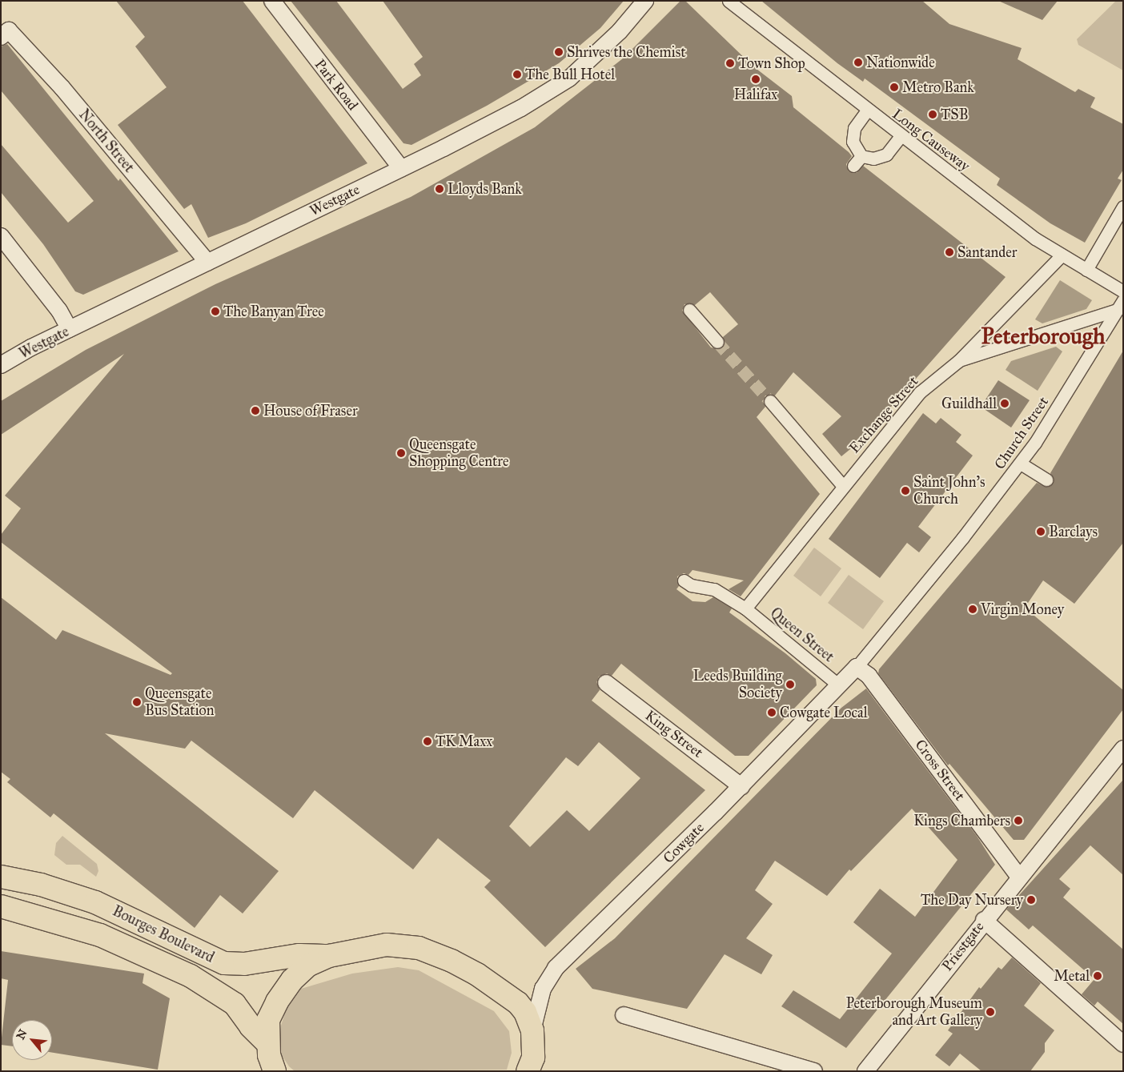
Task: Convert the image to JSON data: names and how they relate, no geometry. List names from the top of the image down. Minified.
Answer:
{"streets":{"main road":["Bourges Boulevard"],"street":["Park Road","Long Causeway","North Street","Westgate","Exchange Street","Church Street","Queen Street","King Street","Cross Street","Cowgate","Priestgate"]},"crossings":[["Park Road","Westgate"],["Long Causeway","Exchange Street"],["North Street","Westgate"],["Exchange Street","Queen Street"],["Church Street","Cross Street"],["Church Street","Cowgate"],["Queen Street","Cowgate"],["King Street","Cowgate"],["Cross Street","Cowgate"],["Cross Street","Priestgate"]],"districts":["Peterborough"],"places":["Shrives the Chemist","Nationwide","Town Shop","The Bull Hotel","Halifax","Metro Bank","TSB","Lloyds Bank","Santander","The Banyan Tree","Guildhall","House of Fraser","Queensgate Shopping Centre","Saint John's Church","Barclays","Virgin Money","Leeds Building Society","Queensgate Bus Station","Cowgate Local","TK Maxx","Kings Chambers","The Day Nursery","Metal","Peterborough Museum and Art Gallery"],"north":"top left"}
